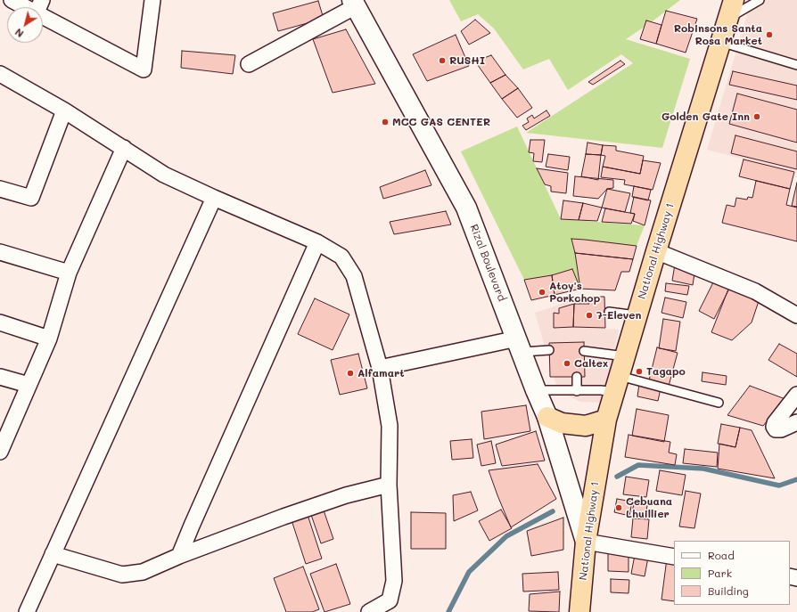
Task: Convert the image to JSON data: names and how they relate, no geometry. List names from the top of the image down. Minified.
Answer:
{"streets":{"highway":["National Highway 1"],"main road":["Rizal Boulevard"]},"crossings":[["National Highway 1","Rizal Boulevard"]],"places":["Robinsons Santa Rosa Market","RUSHI","Golden Gate Inn","MCC GAS CENTER","Atoy's Porkchop","7-Eleven","Caltex","Tagapo","Alfamart","Cebuana Lhuillier"],"legend":["Road","Park","Building"],"north":"bottom left"}
